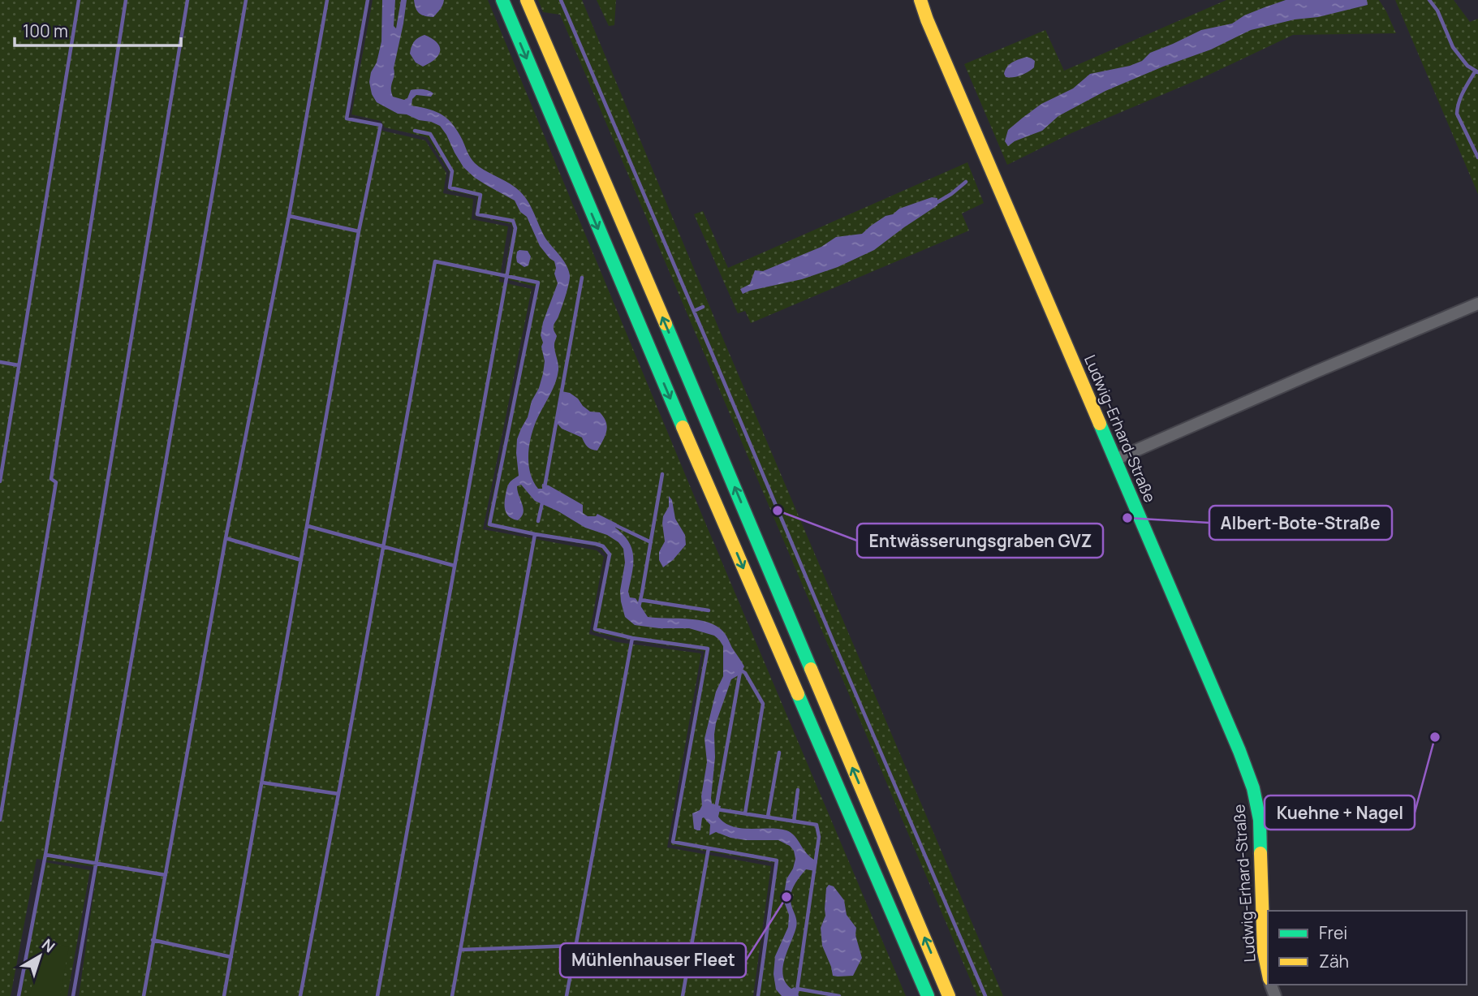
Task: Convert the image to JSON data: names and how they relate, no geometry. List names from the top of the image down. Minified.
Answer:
{"streets":{"main road":["Ludwig-Erhard-Straße"]},"places":["Entwässerungsgraben GVZ","Albert-Bote-Straße","Kuehne + Nagel","Mühlenhauser Fleet"],"legend":["Frei","Zäh"],"scale_bar":"100 m","north":"top right"}
